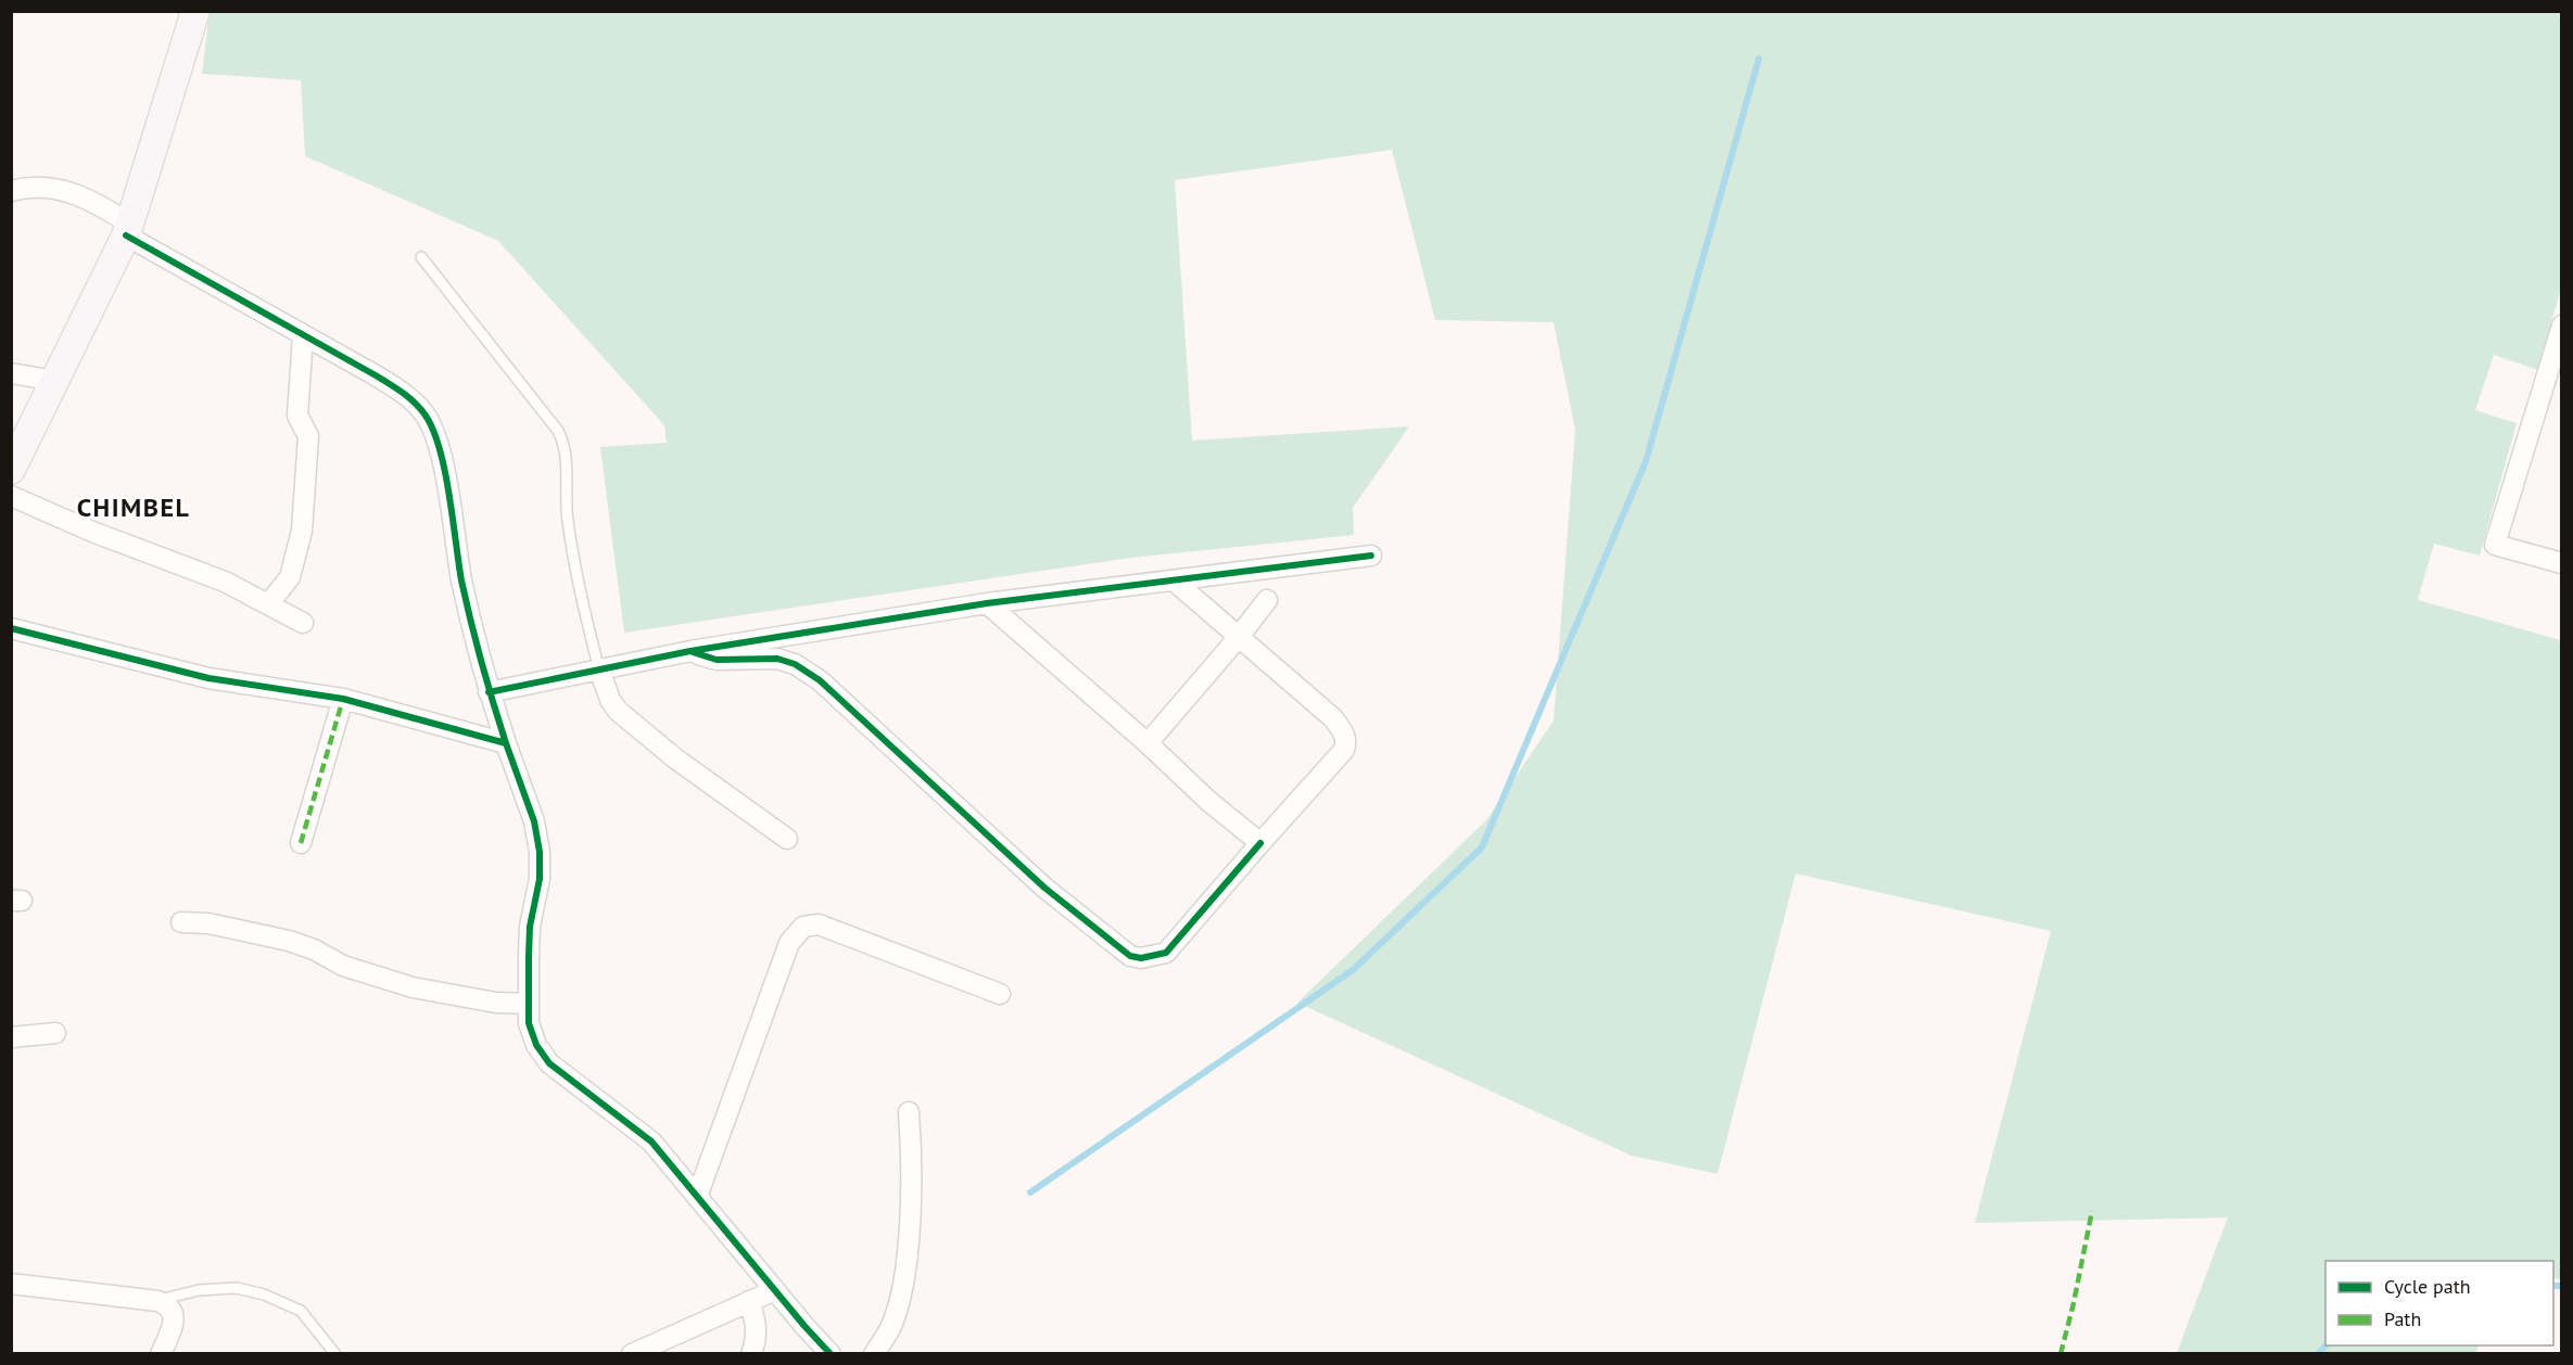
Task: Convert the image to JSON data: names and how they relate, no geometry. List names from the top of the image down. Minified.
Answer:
{"districts":["CHIMBEL"],"legend":["Cycle path","Path"]}
